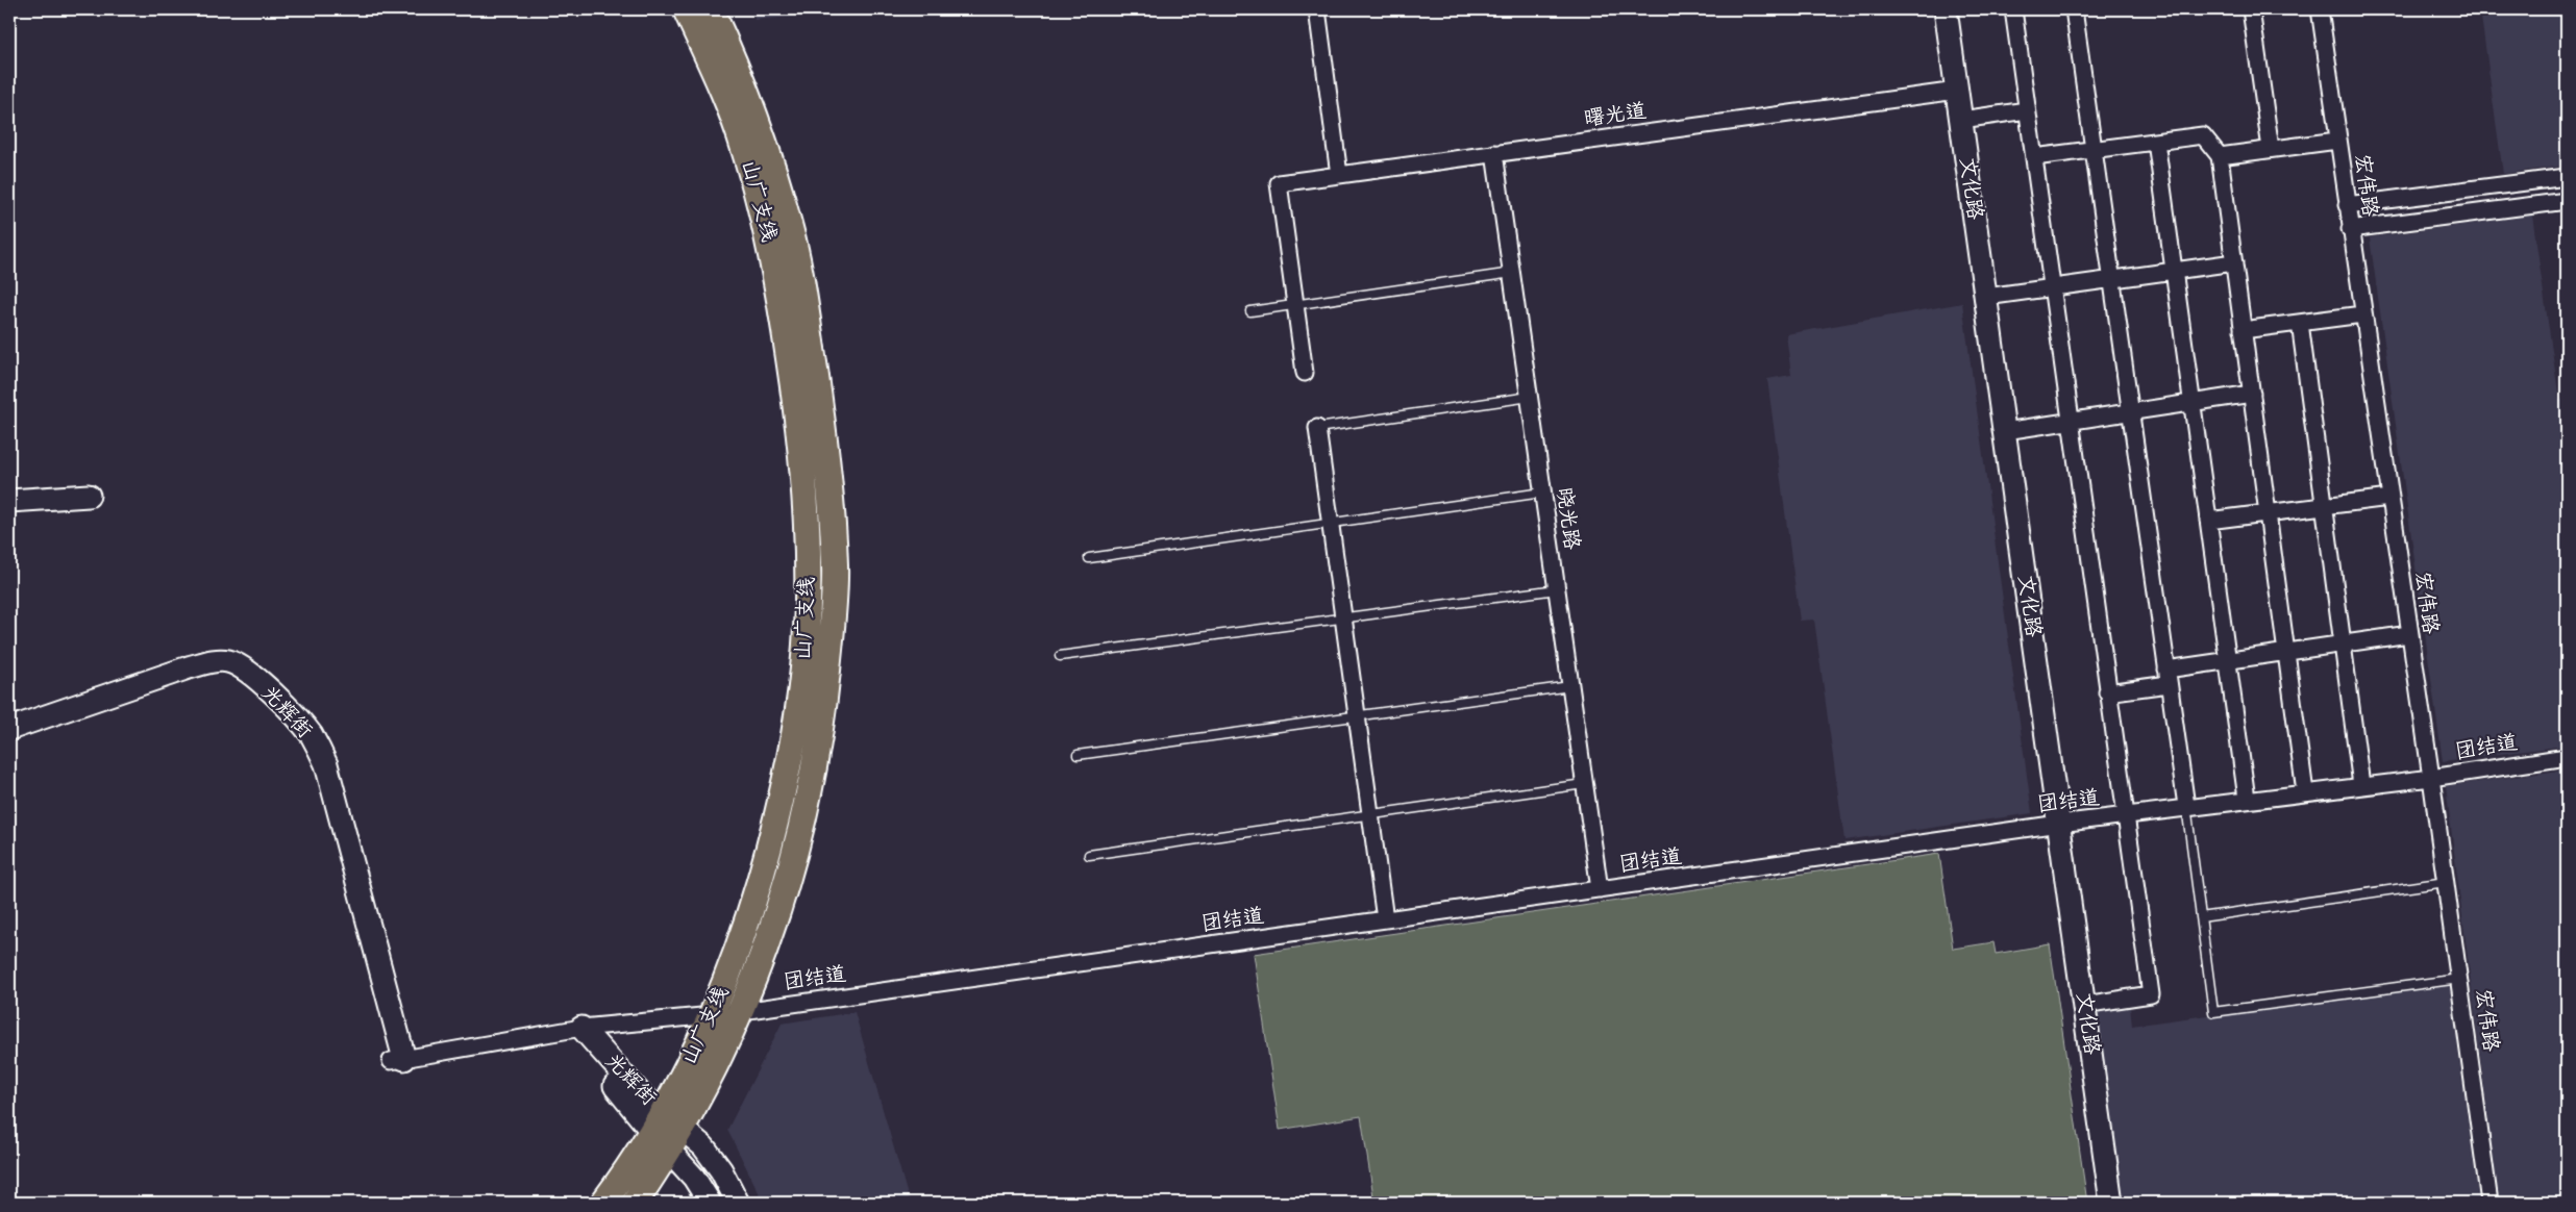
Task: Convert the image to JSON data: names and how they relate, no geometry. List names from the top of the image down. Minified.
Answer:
{"streets":{"main road":["山广支线"],"street":["曙光道","宏伟路","文化路","晓光路","光辉街","团结道"]},"crossings":[["曙光道","文化路"],["曙光道","晓光路"],["宏伟路","团结道"],["文化路","团结道"],["山广支线","光辉街"],["山广支线","团结道"],["晓光路","团结道"],["光辉街","团结道"]]}
